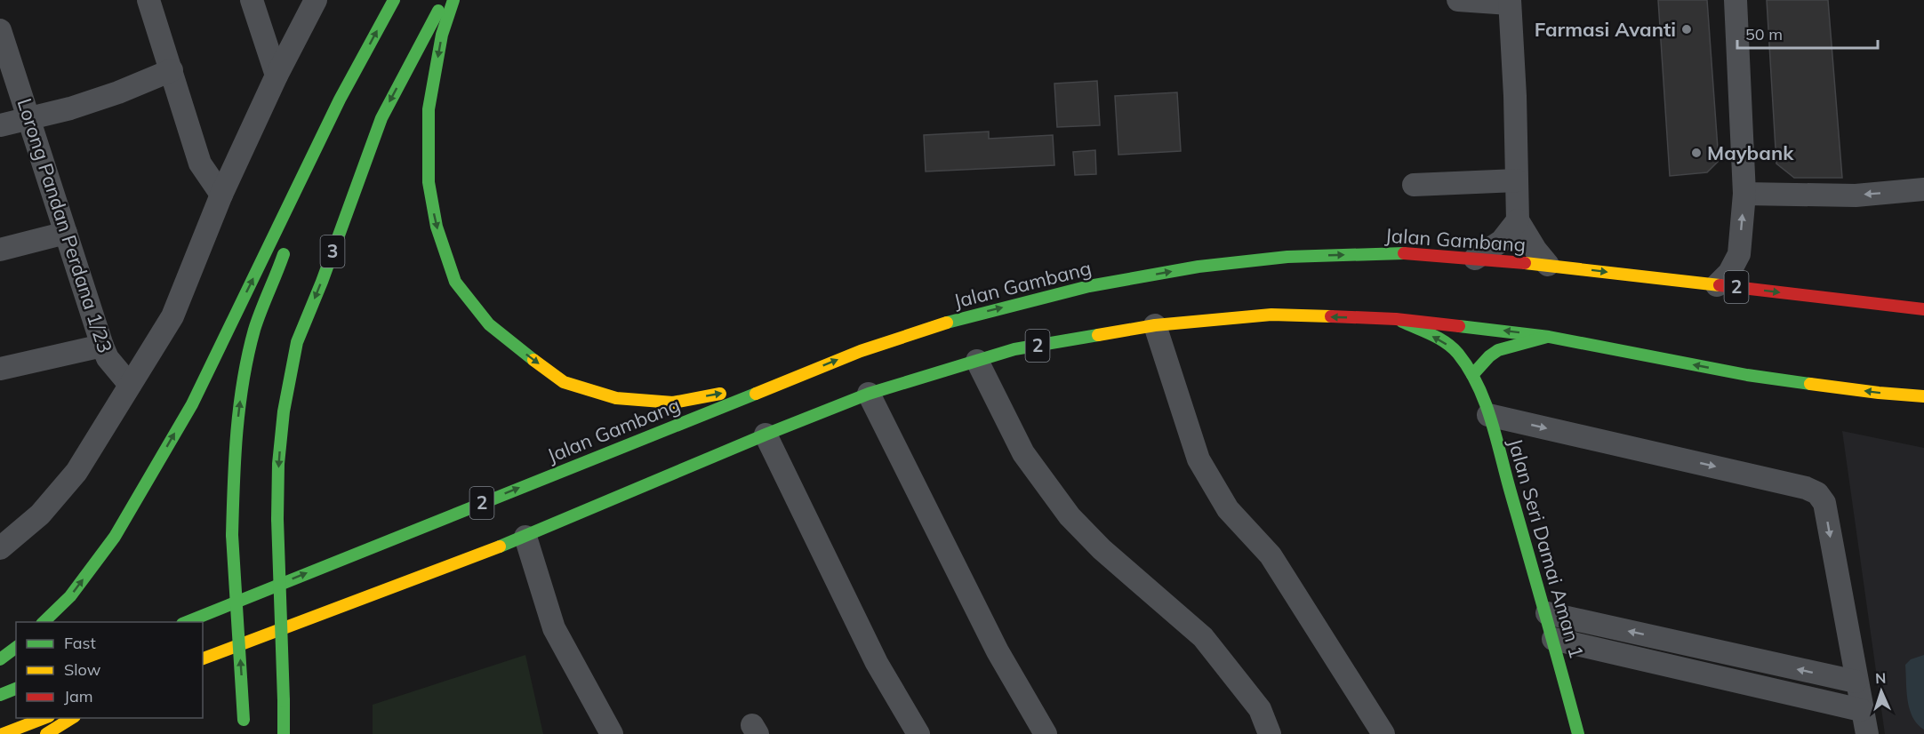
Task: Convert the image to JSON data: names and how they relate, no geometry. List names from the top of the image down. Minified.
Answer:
{"streets":{"main road":["Jalan Gambang","3","2","Jalan Seri Damai Aman 1"],"street":["Lorong Pandan Perdana 1/23"]},"crossings":[["2","Jalan Seri Damai Aman 1"]],"places":["Farmasi Avanti","Maybank"],"legend":["Fast","Slow","Jam"],"scale_bar":"50 m","north":"top"}
